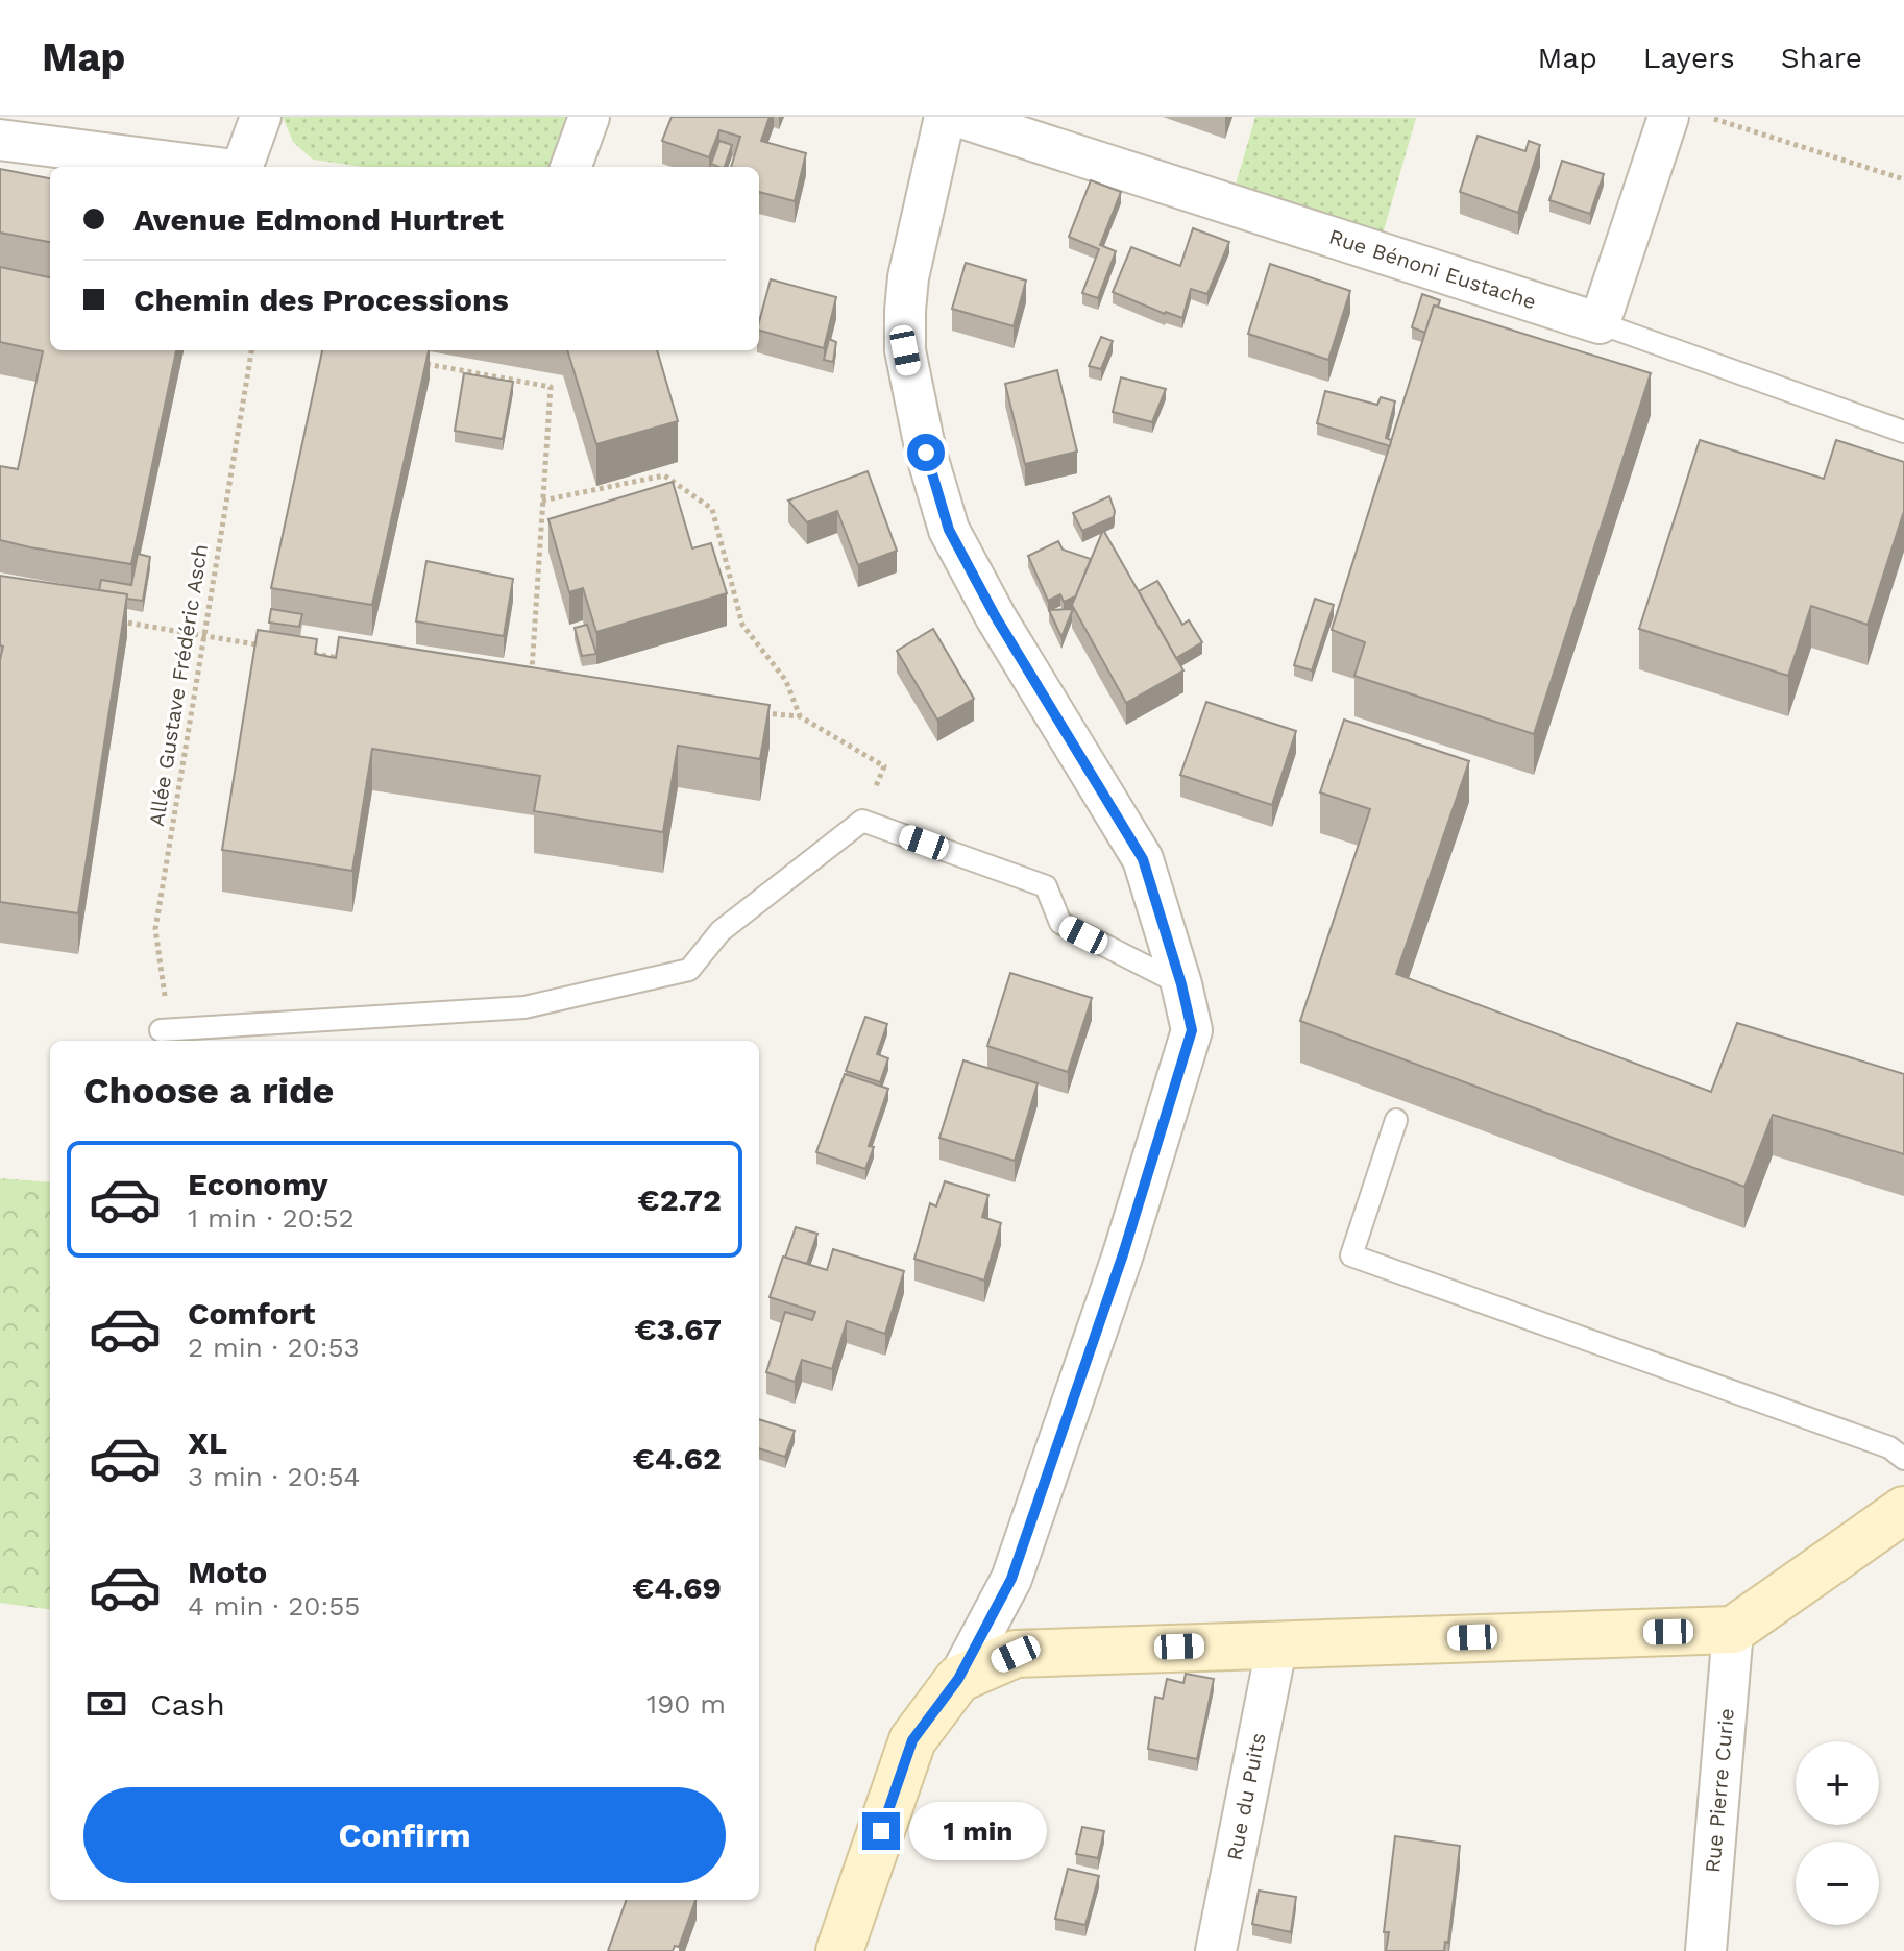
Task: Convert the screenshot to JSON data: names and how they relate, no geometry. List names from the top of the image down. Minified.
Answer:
{"streets":{"street":["Rue Bénoni Eustache","Rue Pierre Curie","Rue du Puits"],"path":["Allée Gustave Frédéric Asch"]},"page":{"header":"Map","nav":["Map","Layers","Share"],"banner":["Avenue Edmond Hurtret","Chemin des Processions"],"heading":"Choose a ride","list":[{"name":"Economy","note":"1 min · 20:52","value":"€2.72"},{"name":"Comfort","note":"2 min · 20:53","value":"€3.67"},{"name":"XL","note":"3 min · 20:54","value":"€4.62"},{"name":"Moto","note":"4 min · 20:55","value":"€4.69"}],"pay":["Cash","190 m"],"map_buttons":["+","−"],"buttons":"Confirm","bubble":"1 min"}}
